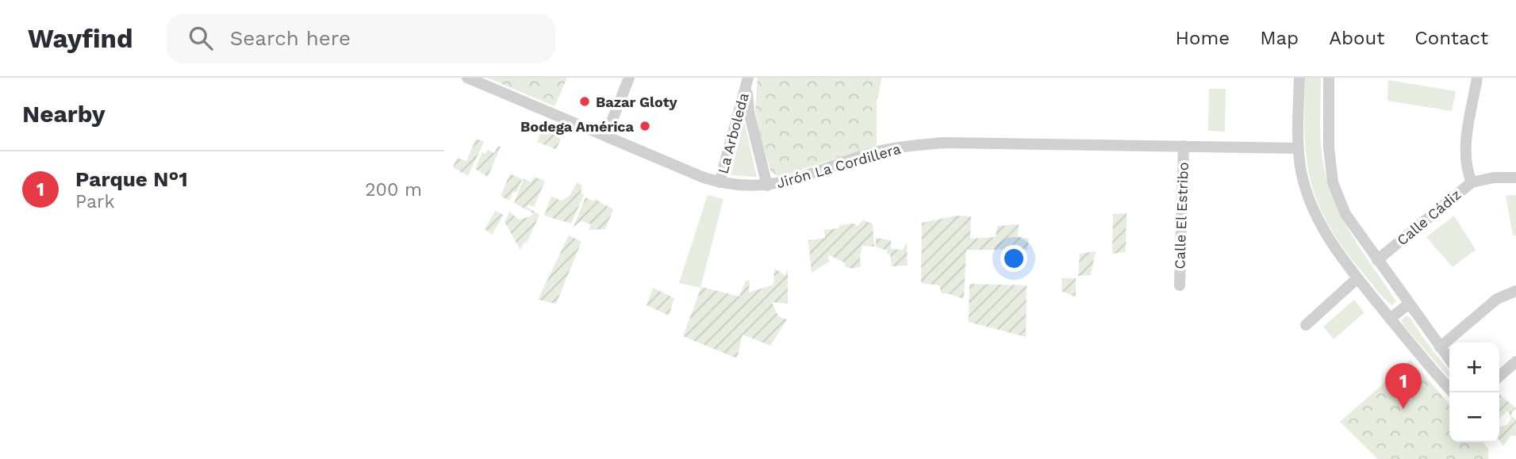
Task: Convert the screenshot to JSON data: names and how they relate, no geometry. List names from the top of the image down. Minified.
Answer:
{"streets":{"street":["La Arboleda","Jirón La Cordillera","Calle El Estribo","Calle Cádiz"]},"crossings":[["La Arboleda","Jirón La Cordillera"],["Jirón La Cordillera","Calle El Estribo"]],"places":["Bazar Gloty","Bodega América"],"page":{"header":"Wayfind","search":"Search here","nav":["Home","Map","About","Contact"],"heading":"Nearby","list":[{"mark":"1","name":"Parque N°1","note":"Park","value":"200 m"}],"map_buttons":["+","−"],"pins":"1"}}
